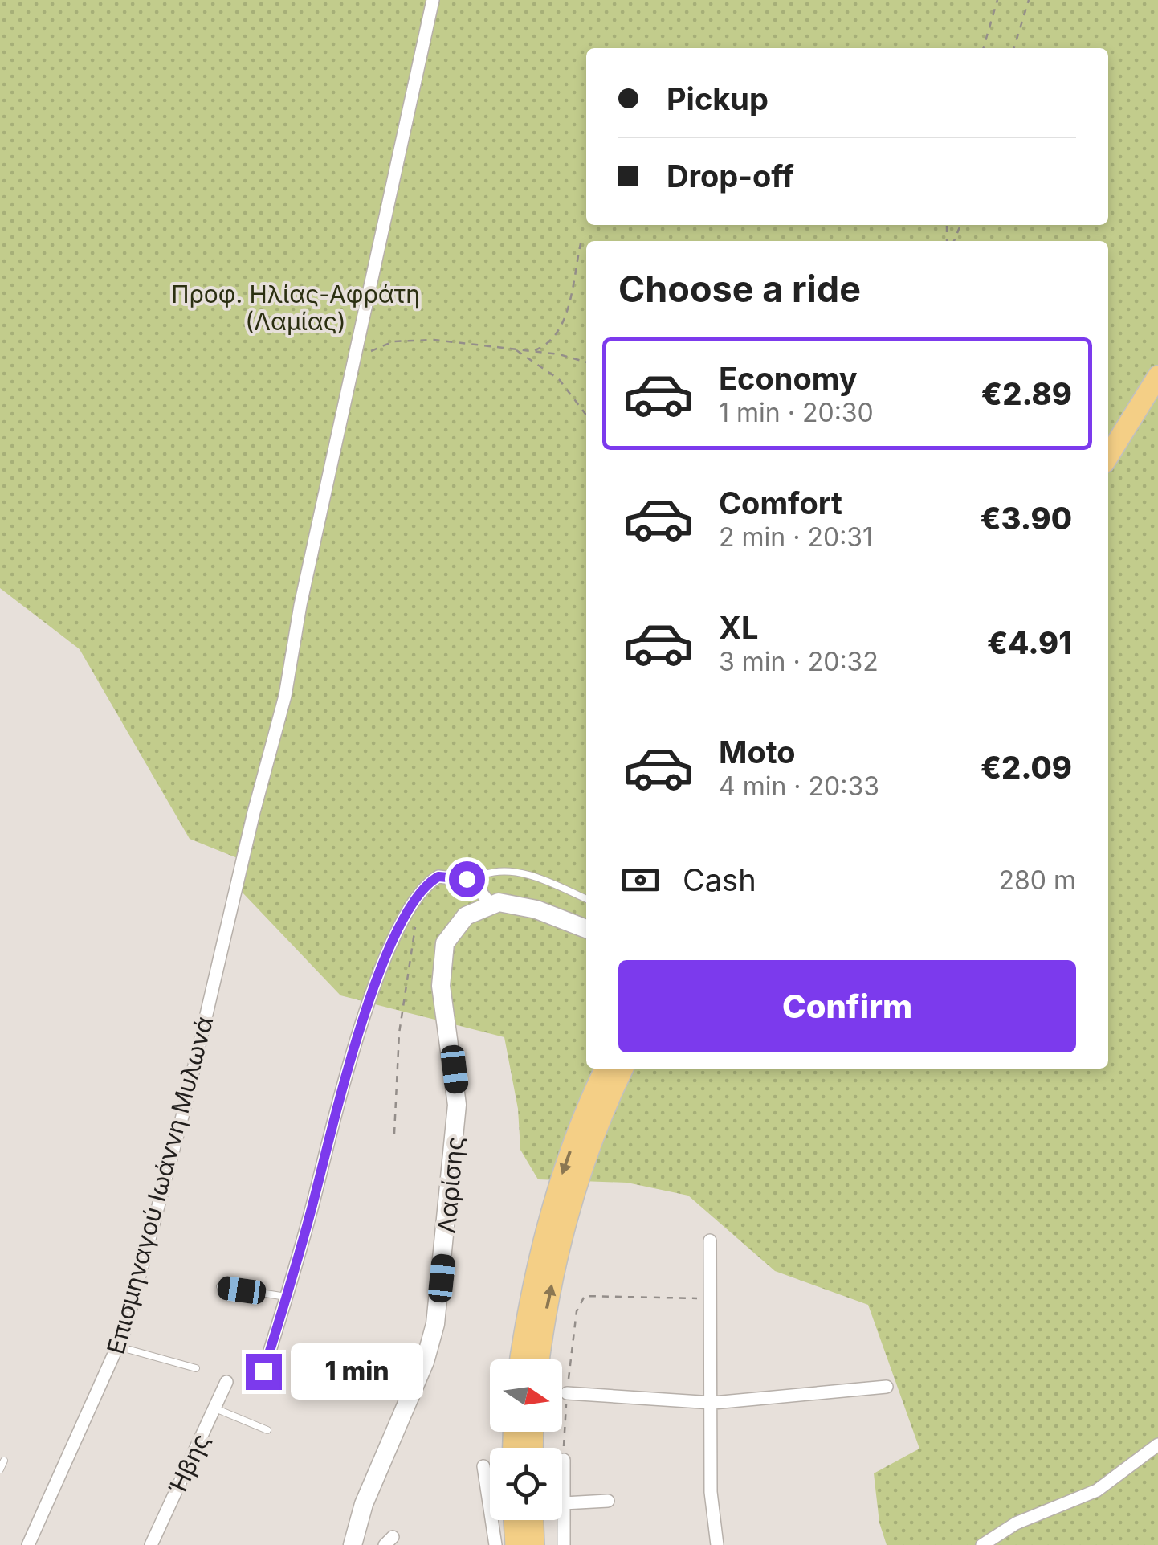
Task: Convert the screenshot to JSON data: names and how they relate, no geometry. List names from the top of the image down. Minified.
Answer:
{"streets":{"main road":["Λαρίσης"],"street":["Επισμηναγού Ιωάννη Μυλωνά","Ήβης"]},"parks":["Προφ. Ηλίας-Αφράτη (Λαμίας)"],"north":"right","page":{"banner":["Pickup","Drop-off"],"heading":"Choose a ride","list":[{"name":"Economy","note":"1 min · 20:30","value":"€2.89"},{"name":"Comfort","note":"2 min · 20:31","value":"€3.90"},{"name":"XL","note":"3 min · 20:32","value":"€4.91"},{"name":"Moto","note":"4 min · 20:33","value":"€2.09"}],"pay":["Cash","280 m"],"buttons":"Confirm","bubble":"1 min"}}
